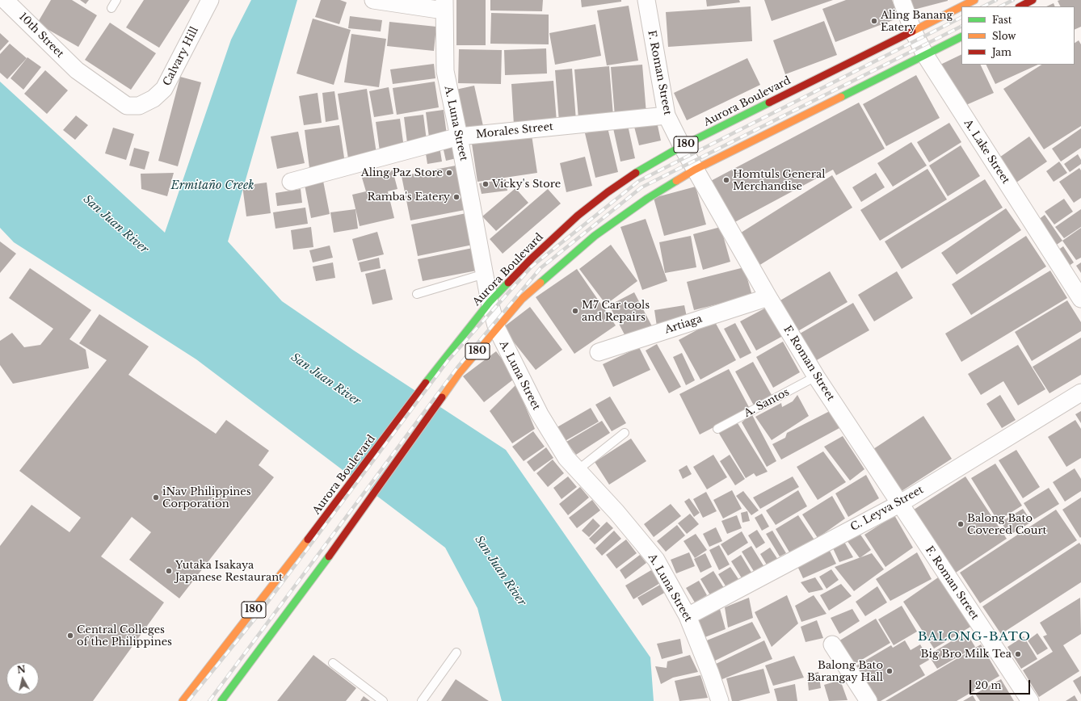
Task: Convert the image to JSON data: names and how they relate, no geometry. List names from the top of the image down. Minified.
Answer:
{"streets":{"main road":["Aurora Boulevard","180"],"street":["10th Street","Calvary Hill","F. Roman Street","A. Luna Street","Morales Street","A. Lake Street","Artiaga","C. Leyva Street"],"lane":["A. Santos"]},"crossings":[["10th Street","Calvary Hill"],["F. Roman Street","Aurora Boulevard"],["F. Roman Street","Morales Street"],["F. Roman Street","180"],["F. Roman Street","Artiaga"],["F. Roman Street","A. Santos"],["F. Roman Street","C. Leyva Street"],["Aurora Boulevard","A. Luna Street"],["Aurora Boulevard","A. Lake Street"],["A. Luna Street","Morales Street"],["A. Luna Street","180"],["A. Luna Street","C. Leyva Street"],["180","A. Lake Street"]],"districts":["BALONG-BATO"],"water":["Ermitaño Creek","San Juan River"],"places":["Aling Banang Eatery","Aling Paz Store","Homtuls General Merchandise","Vicky's Store","Ramba's Eatery","M7 Car tools and Repairs","iNav Philippines Corporation","Balong Bato Covered Court","Yutaka Isakaya Japanese Restaurant","Central Colleges of the Philippines","Big Bro Milk Tea","Balong Bato Barangay Hall"],"legend":["Fast","Slow","Jam"],"scale_bar":"20 m","north":"top"}
